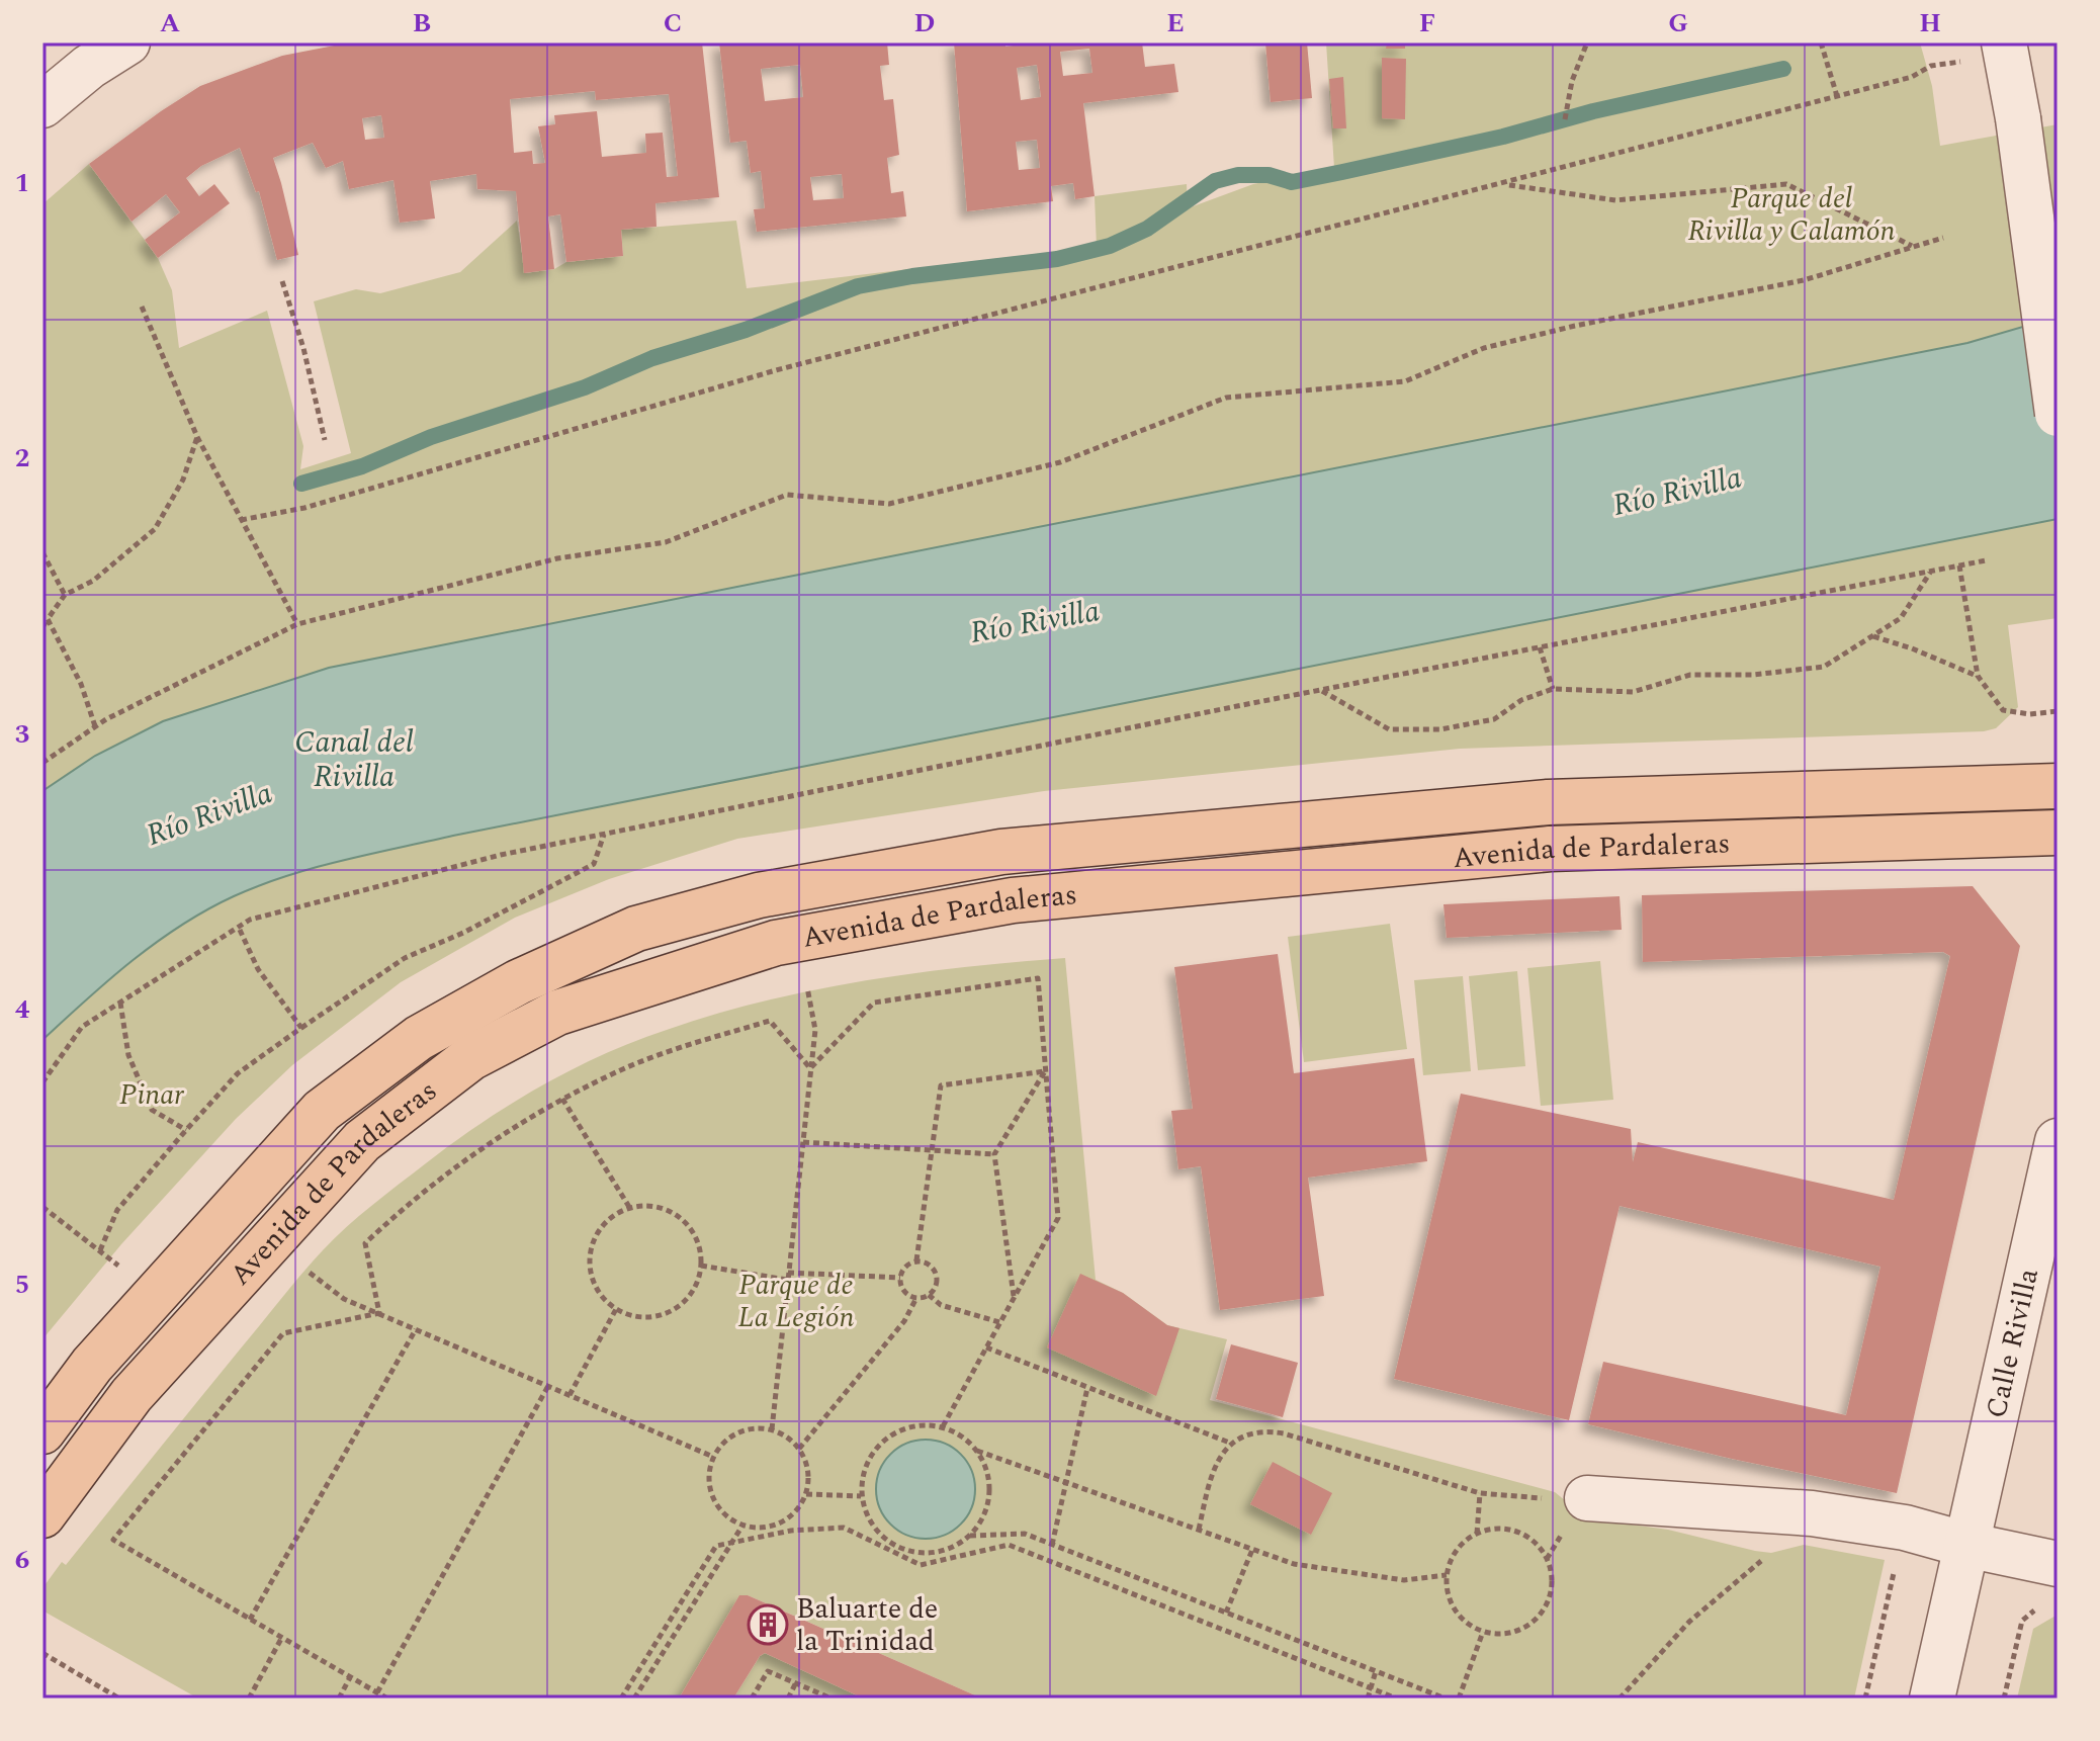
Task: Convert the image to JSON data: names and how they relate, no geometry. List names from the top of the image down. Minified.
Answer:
{"streets":{"main road":["Avenida de Pardaleras"],"street":["Calle Rivilla"]},"water":["Río Rivilla","Canal del Rivilla"],"parks":["Parque del Rivilla y Calamón","Pinar","Parque de La Legión"],"places":{"building":["Baluarte de la Trinidad"]},"grid":{"columns":["A","B","C","D","E","F","G","H"],"rows":["1","2","3","4","5","6"]}}
